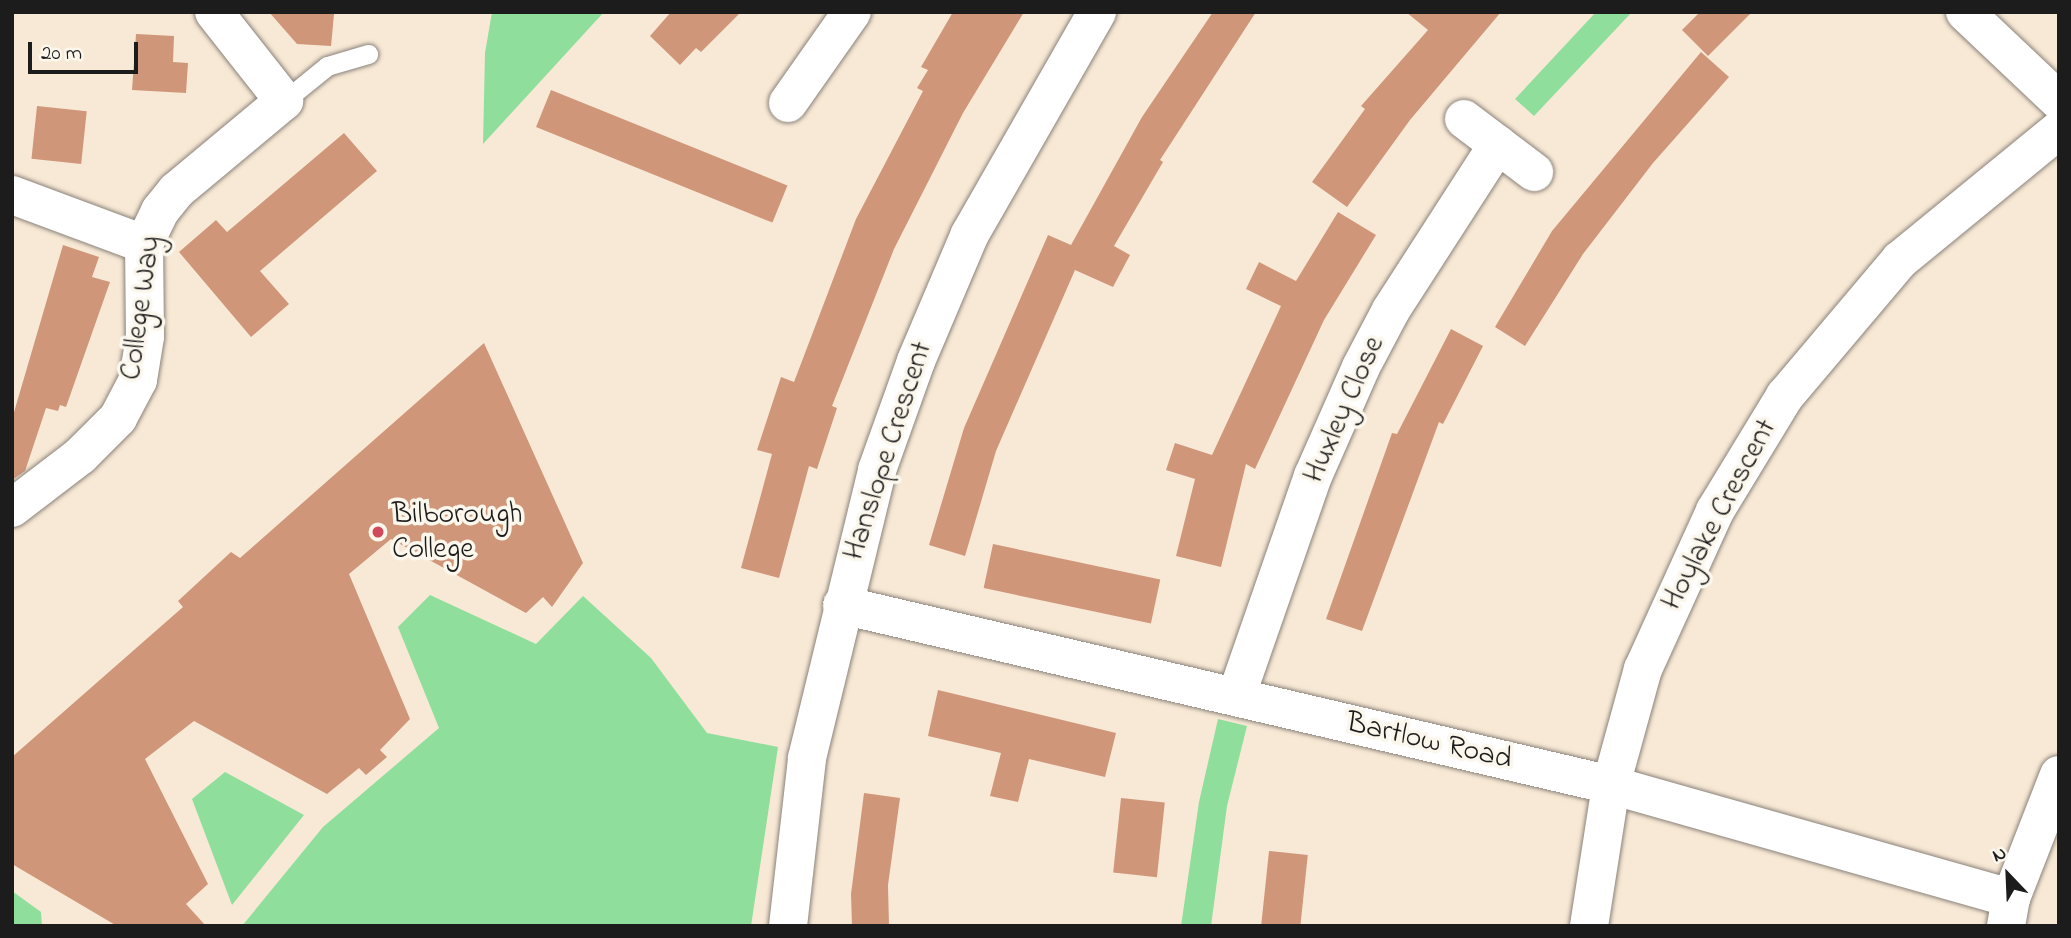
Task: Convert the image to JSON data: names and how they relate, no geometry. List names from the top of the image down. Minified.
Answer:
{"streets":{"street":["College Way","Huxley Close","Hanslope Crescent","Hoylake Crescent","Bartlow Road"]},"crossings":[["Huxley Close","Bartlow Road"],["Hanslope Crescent","Bartlow Road"],["Hoylake Crescent","Bartlow Road"]],"places":["Bilborough College"],"scale_bar":"20 m","north":"top left"}
